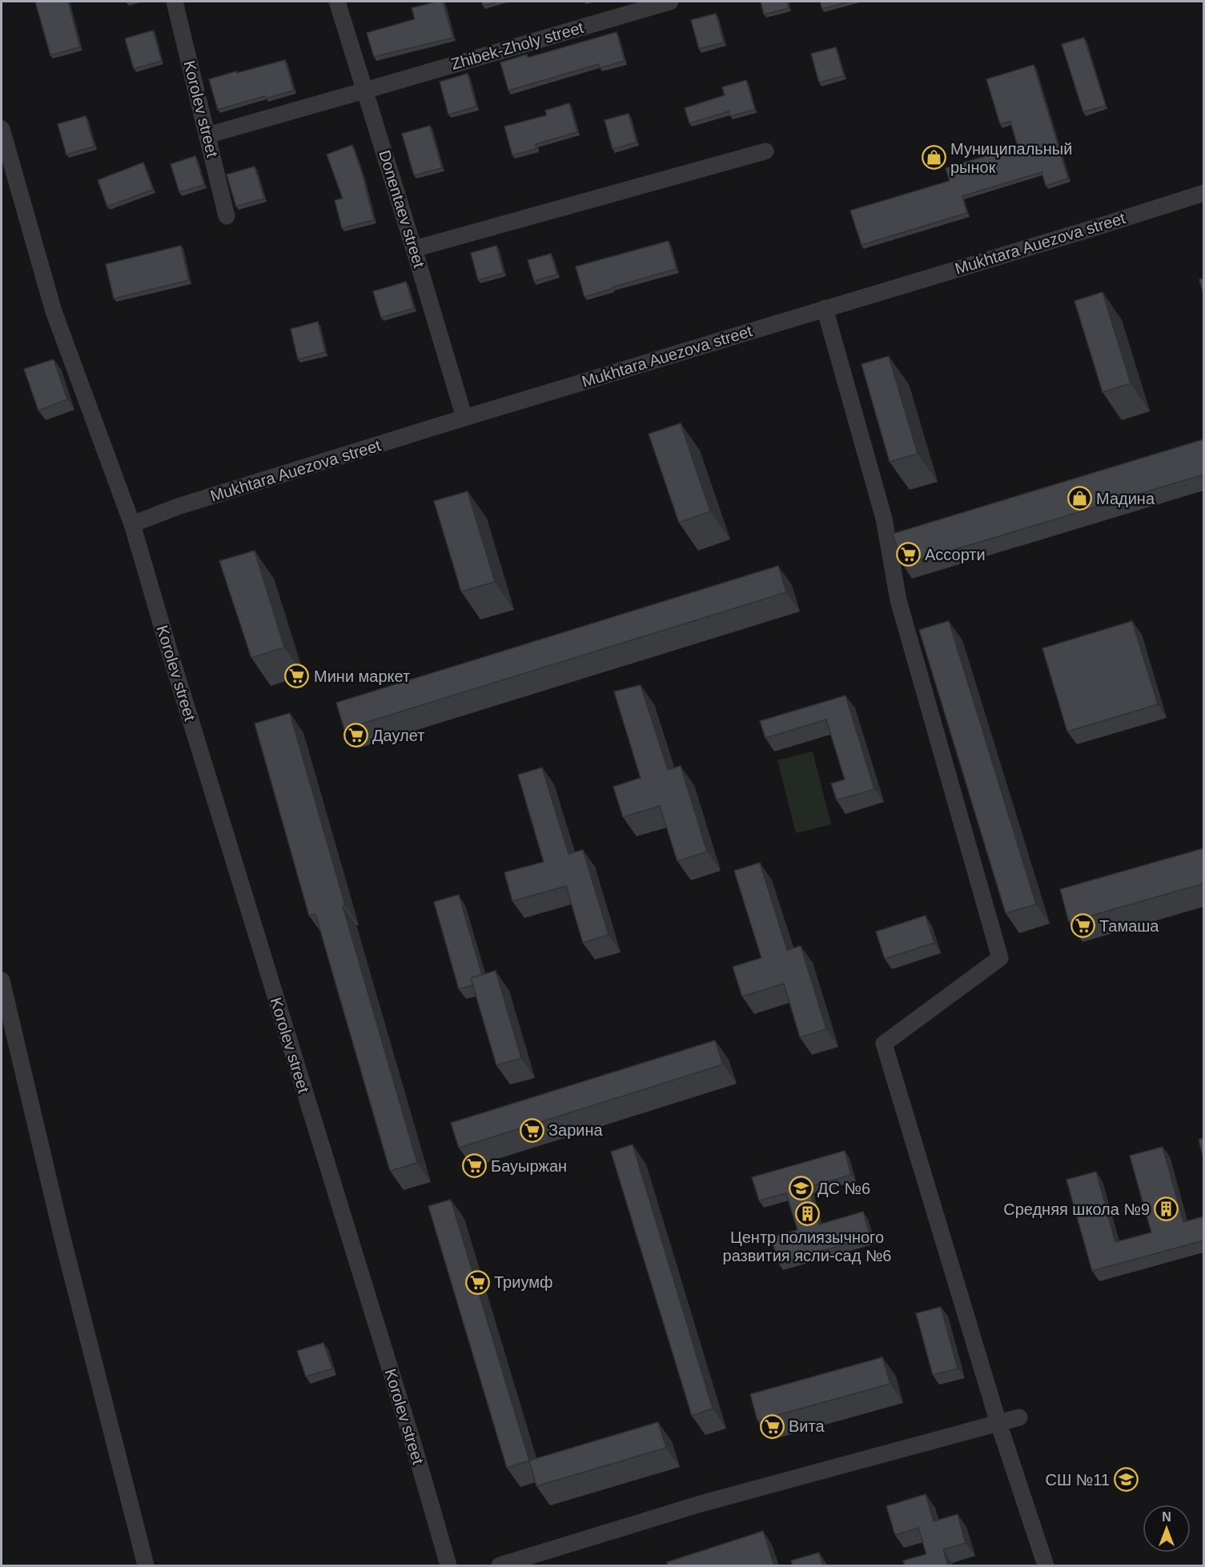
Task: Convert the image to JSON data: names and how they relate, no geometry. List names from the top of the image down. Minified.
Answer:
{"streets":{"street":["Zhibek-Zholy street","Korolev street","Donentaev street","Mukhtara Auezova street"]},"crossings":[["Zhibek-Zholy street","Korolev street"],["Zhibek-Zholy street","Donentaev street"],["Korolev street","Mukhtara Auezova street"],["Donentaev street","Mukhtara Auezova street"]],"places":{"shop":["Муниципальный рынок","Мадина"],"supermarket":["Ассорти","Мини маркет","Даулет","Тамаша","Зарина","Бауыржан","Триумф","Вита"],"school or university":["ДС №6","СШ №11"],"building":["Средняя школа №9","Центр полиязычного развития ясли-сад №6"]},"north":"top"}
